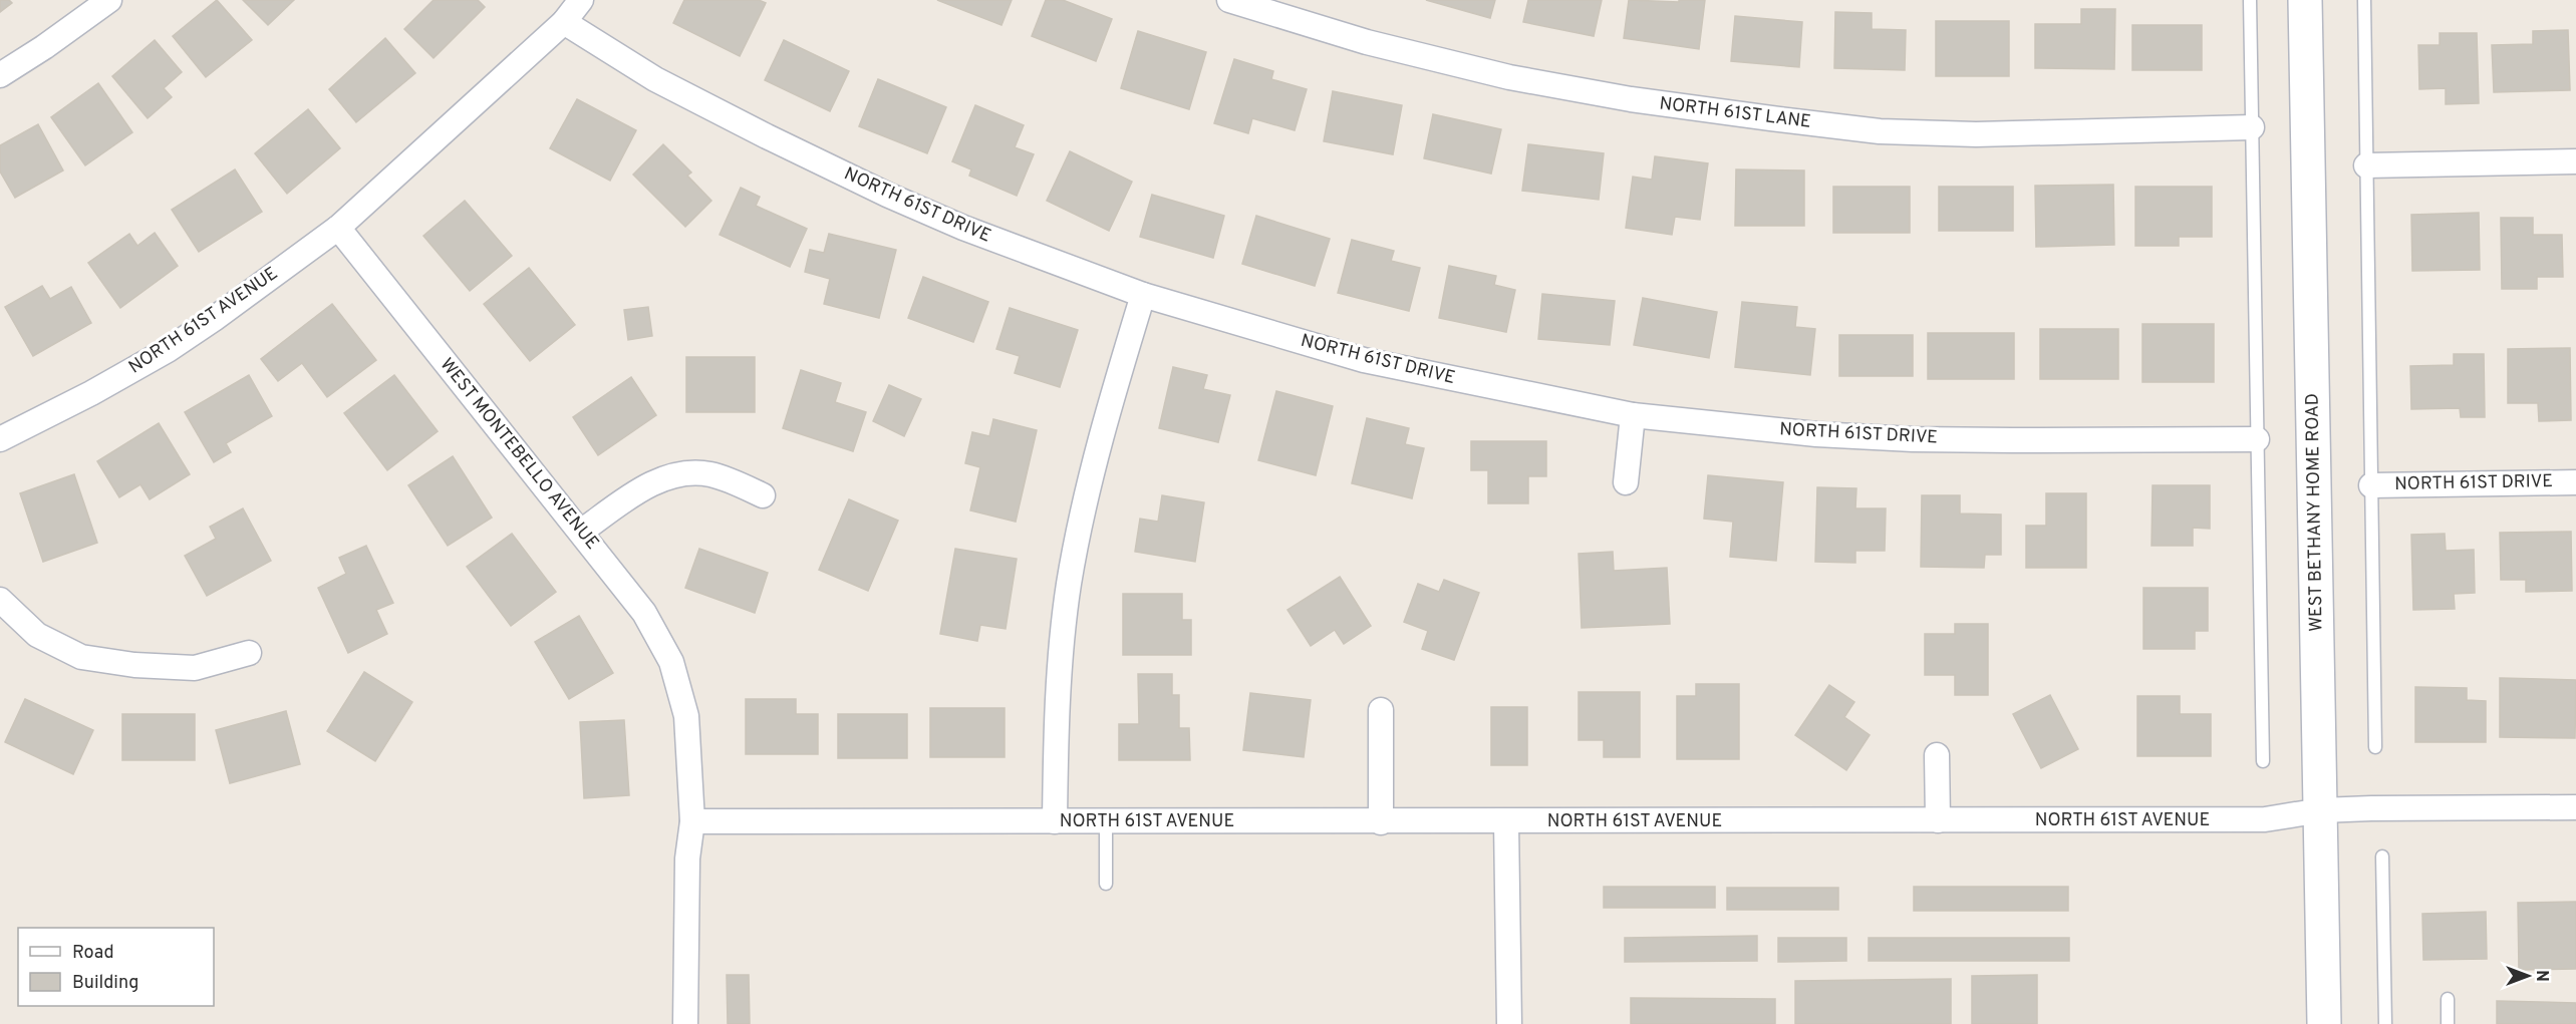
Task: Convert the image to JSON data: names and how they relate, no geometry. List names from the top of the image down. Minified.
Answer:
{"streets":{"main road":["WEST BETHANY HOME ROAD"],"street":["NORTH 61ST LANE","NORTH 61ST DRIVE","NORTH 61ST AVENUE","WEST MONTEBELLO AVENUE"]},"crossings":[["NORTH 61ST AVENUE","WEST MONTEBELLO AVENUE"],["NORTH 61ST AVENUE","WEST BETHANY HOME ROAD"]],"legend":["Road","Building"],"north":"right"}
